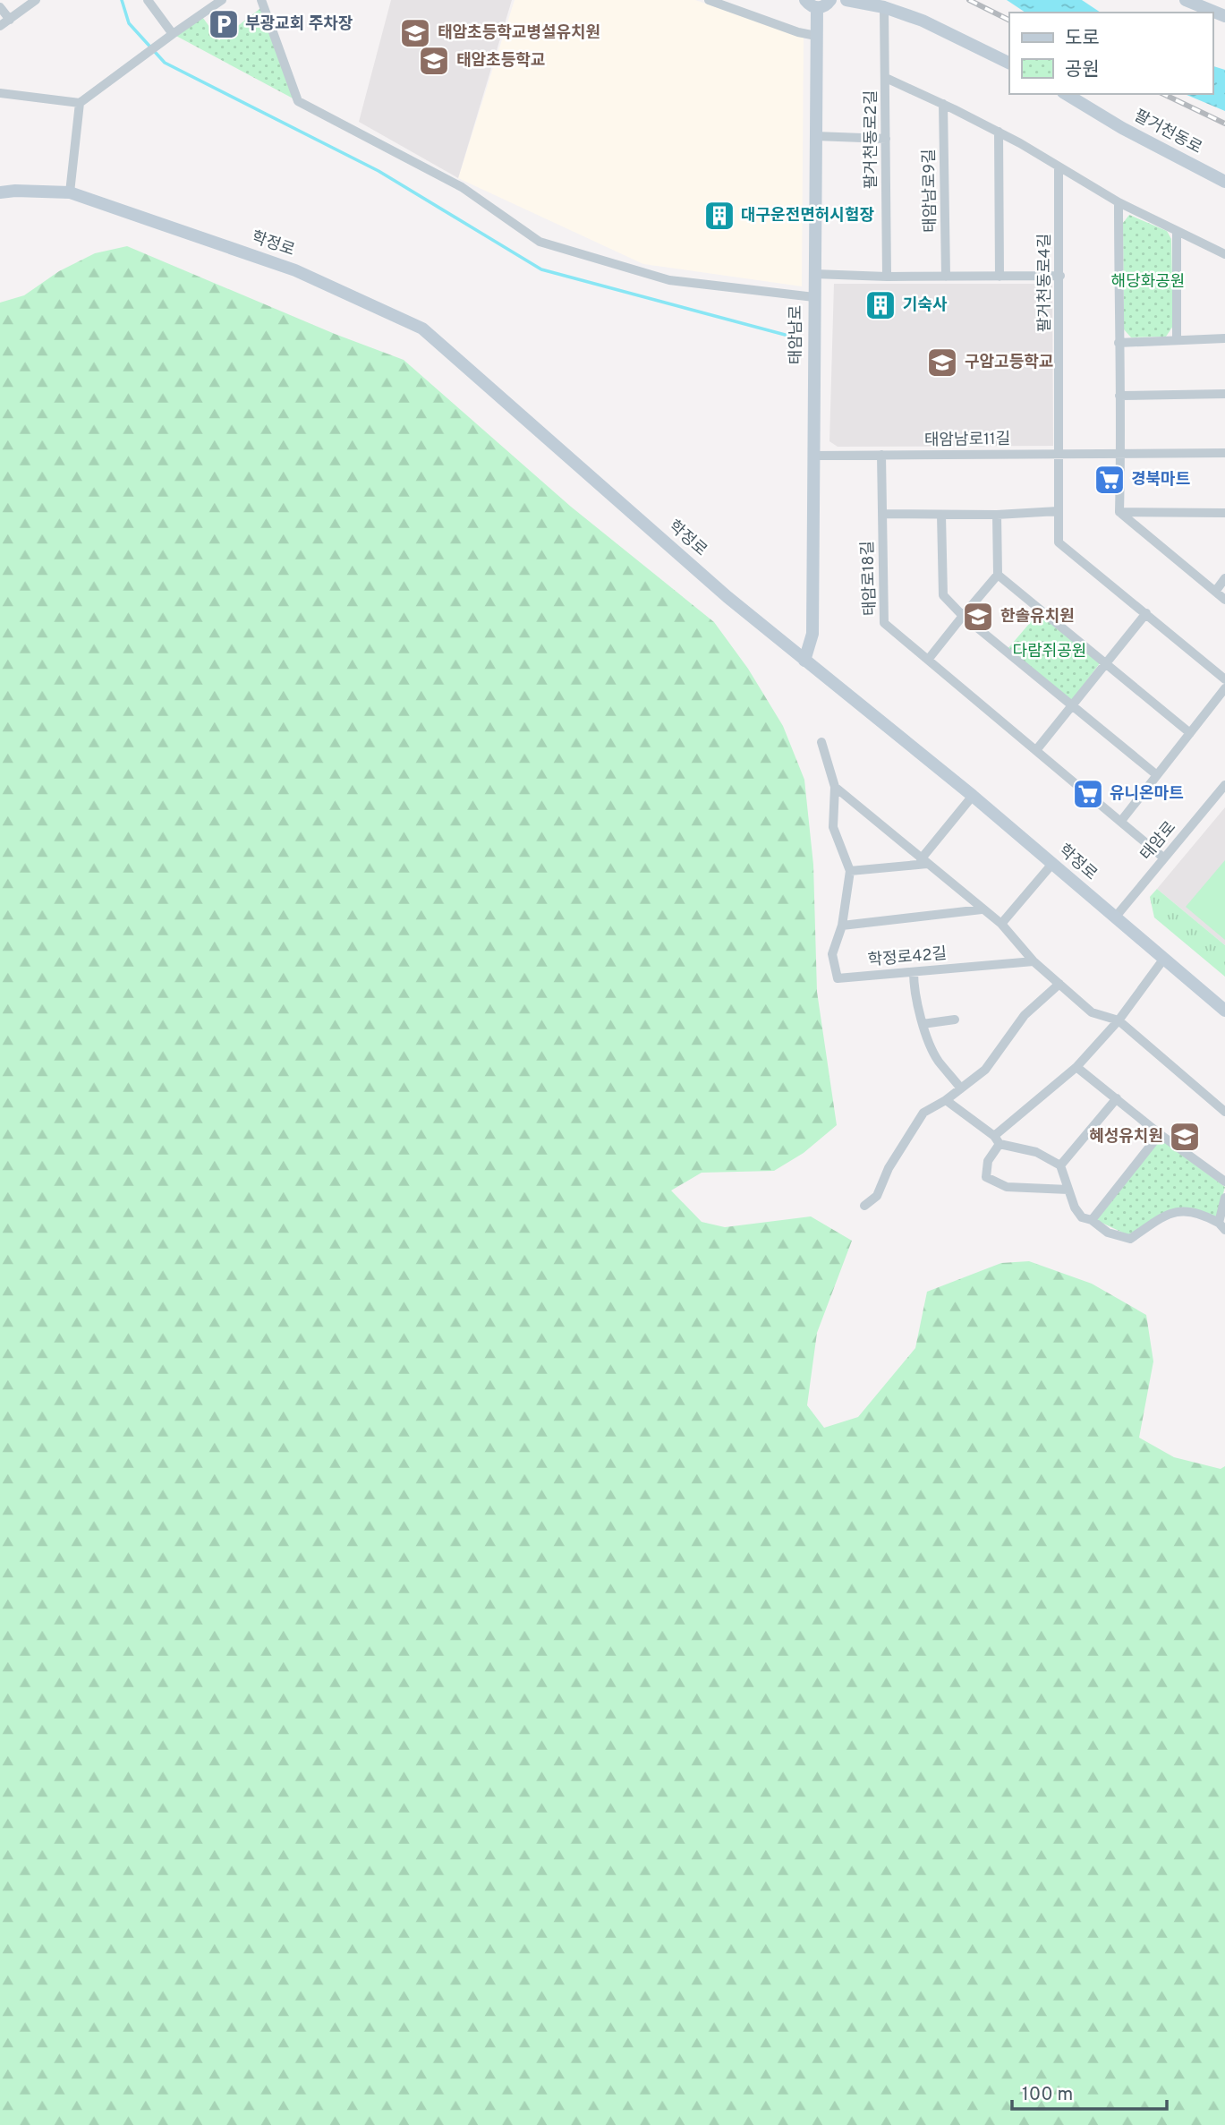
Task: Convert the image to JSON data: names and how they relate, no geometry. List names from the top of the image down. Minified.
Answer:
{"streets":{"main road":["팔거천동로","학정로","태암남로"],"street":["팔거천동로2길","태암남로9길","팔거천동로4길","태암남로11길","태암로18길","태암로","학정로42길"]},"crossings":[["팔거천동로2길","태암남로9길"],["학정로","태암남로"],["학정로","태암로"],["팔거천동로4길","태암남로11길"],["태암남로","태암남로11길"],["태암남로11길","태암로18길"],["태암로18길","태암로"]],"parks":["해당화공원","다람쥐공원"],"places":{"parking":["부광교회 주차장"],"school or university":["태암초등학교병설유치원","태암초등학교","구암고등학교","한솔유치원","혜성유치원"],"building":["대구운전면허시험장","기숙사"],"supermarket":["경북마트","유니온마트"]},"legend":["도로","공원"],"scale_bar":"100 m"}
